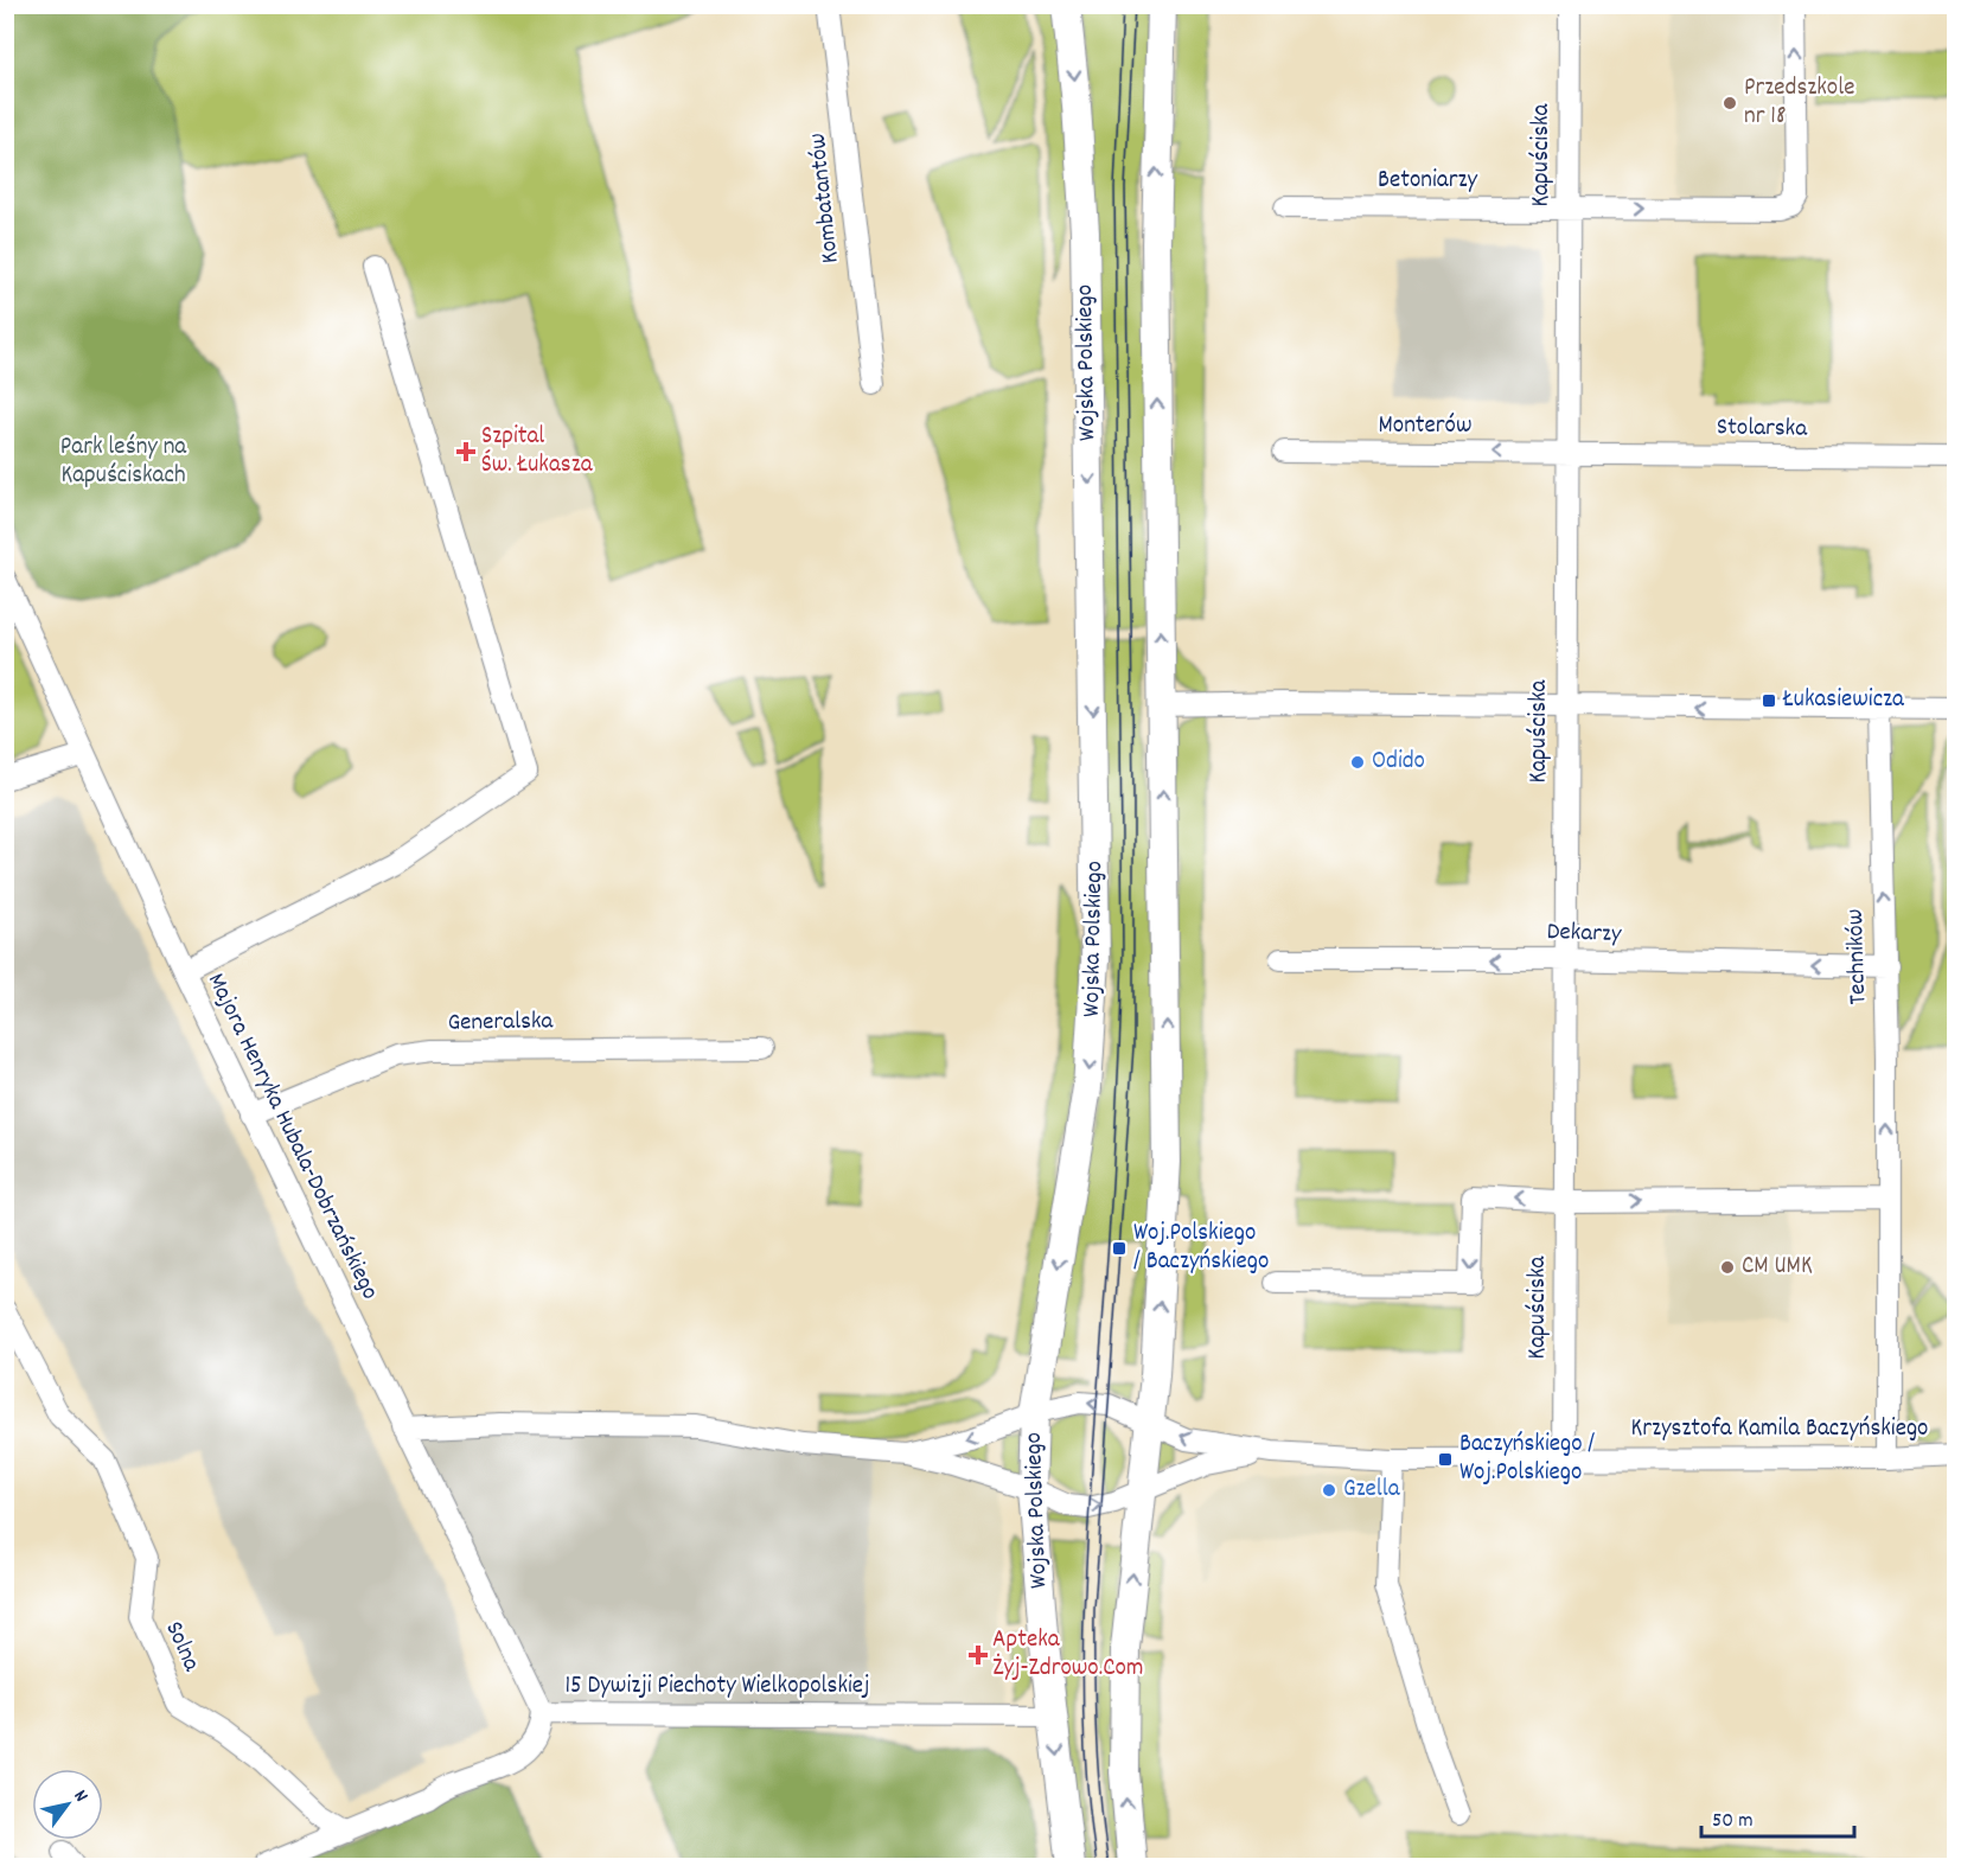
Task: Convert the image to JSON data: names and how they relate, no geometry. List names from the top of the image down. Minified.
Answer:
{"streets":{"street":["Kapuściska","Betoniarzy","Kombatantów","Wojska Polskiego","Monterów","Stolarska","Dekarzy","Techników","Generalska","Majora Henryka Hubala-Dobrzańskiego","Krzysztofa Kamila Baczyńskiego","Solna","15 Dywizji Piechoty Wielkopolskiej"]},"crossings":[["Kapuściska","Betoniarzy"],["Kapuściska","Monterów"],["Kapuściska","Stolarska"],["Kapuściska","Dekarzy"],["Kapuściska","Krzysztofa Kamila Baczyńskiego"],["Wojska Polskiego","15 Dywizji Piechoty Wielkopolskiej"],["Monterów","Stolarska"],["Dekarzy","Techników"],["Techników","Krzysztofa Kamila Baczyńskiego"],["Generalska","Majora Henryka Hubala-Dobrzańskiego"],["Majora Henryka Hubala-Dobrzańskiego","15 Dywizji Piechoty Wielkopolskiej"],["Solna","15 Dywizji Piechoty Wielkopolskiej"]],"one_way":["Monterów","Dekarzy","Techników"],"parks":["Park leśny na Kapuściskach"],"places":{"other":["Przedszkole nr 18","Odido","CM UMK","Gzella"],"health":["Szpital Św. Łukasza","Apteka Żyj-Zdrowo.Com"],"transit":["Łukasiewicza","Woj.Polskiego / Baczyńskiego","Baczyńskiego / Woj.Polskiego"]},"scale_bar":"50 m","north":"top right"}
